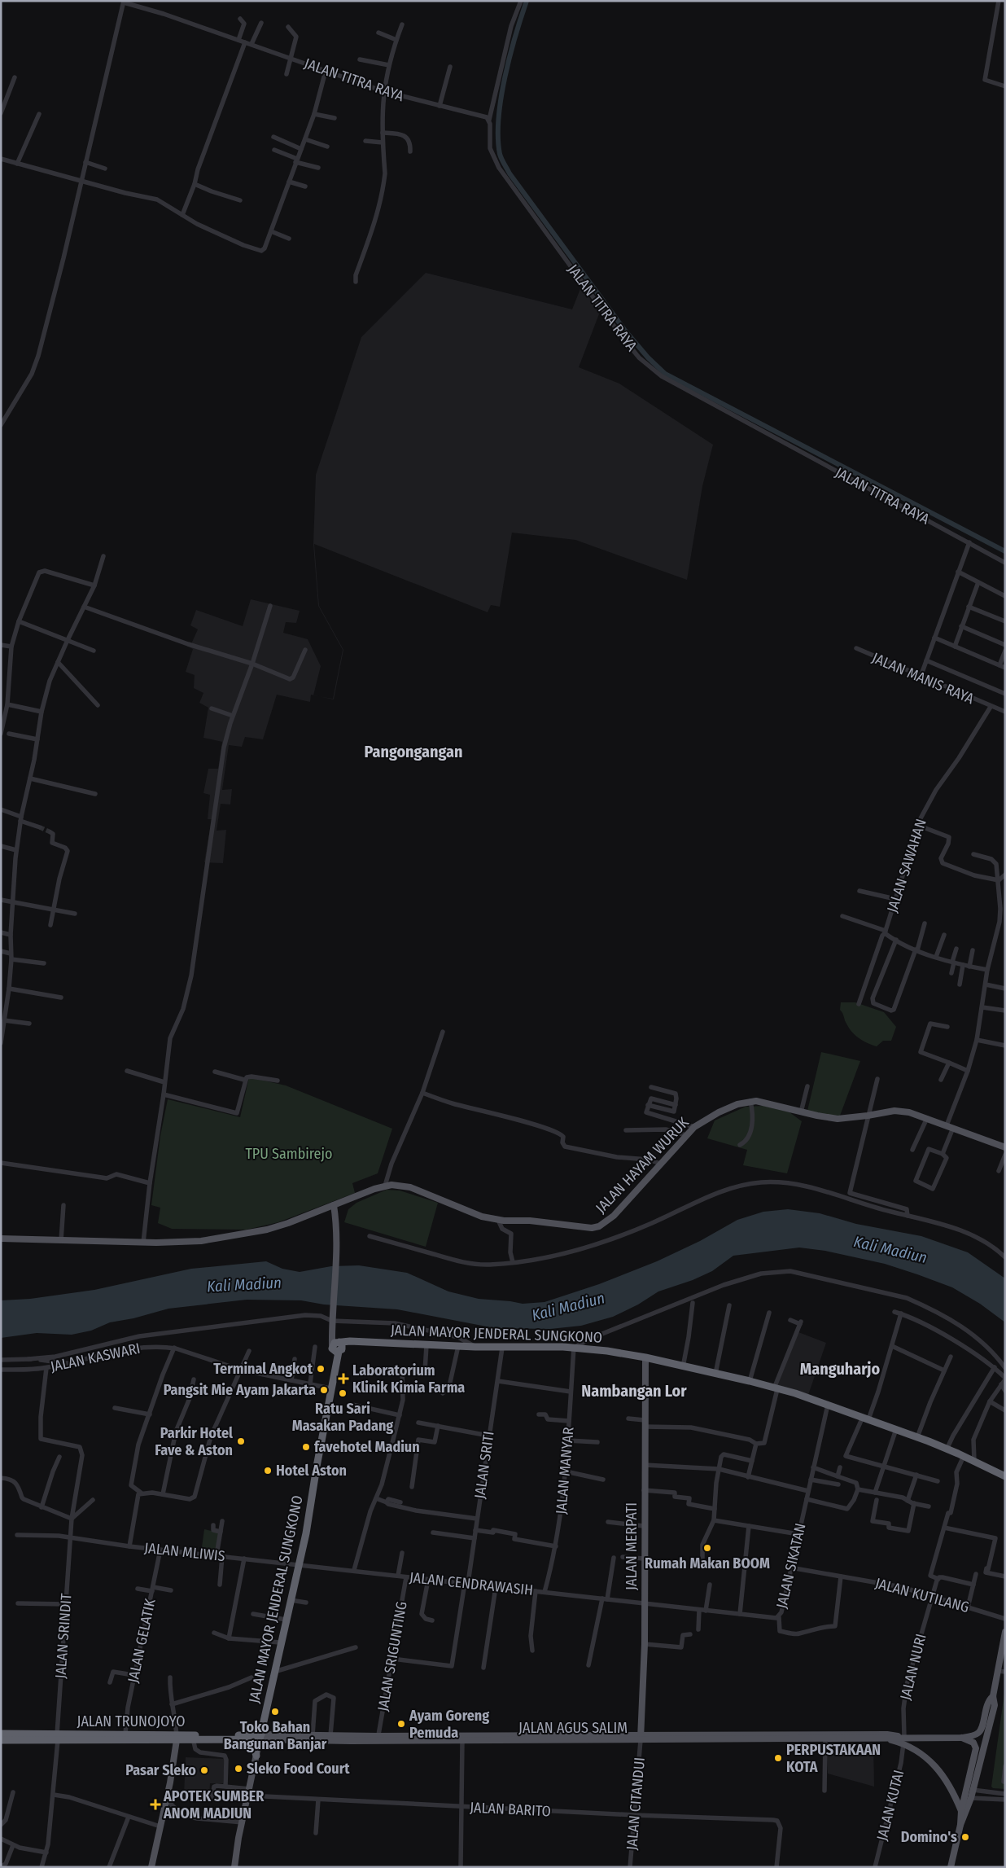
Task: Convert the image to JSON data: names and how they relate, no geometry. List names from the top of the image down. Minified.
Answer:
{"streets":{"highway":["JALAN MAYOR JENDERAL SUNGKONO","JALAN TRUNOJOYO"],"main road":["JALAN HAYAM WURUK","JALAN MERPATI"],"street":["JALAN TITRA RAYA","JALAN MANIS RAYA","JALAN SAWAHAN","JALAN KASWARI","JALAN SRITI","JALAN MANYAR","JALAN MLIWIS","JALAN SIKATAN","JALAN CENDRAWASIH","JALAN KUTILANG","JALAN SRINDIT","JALAN GELATIK","JALAN SRIGUNTING","JALAN NURI","JALAN CITANDUI","JALAN KUTAI","JALAN BARITO"]},"crossings":[["JALAN MANIS RAYA","JALAN SAWAHAN"],["JALAN MAYOR JENDERAL SUNGKONO","JALAN KASWARI"],["JALAN MAYOR JENDERAL SUNGKONO","JALAN SRITI"],["JALAN MAYOR JENDERAL SUNGKONO","JALAN MANYAR"],["JALAN MAYOR JENDERAL SUNGKONO","JALAN MERPATI"],["JALAN MAYOR JENDERAL SUNGKONO","JALAN MLIWIS"],["JALAN MAYOR JENDERAL SUNGKONO","JALAN SIKATAN"],["JALAN MAYOR JENDERAL SUNGKONO","JALAN CENDRAWASIH"],["JALAN MAYOR JENDERAL SUNGKONO","JALAN TRUNOJOYO"],["JALAN KASWARI","JALAN SRINDIT"],["JALAN SRITI","JALAN CENDRAWASIH"],["JALAN SRITI","JALAN SRIGUNTING"],["JALAN MANYAR","JALAN CENDRAWASIH"],["JALAN MERPATI","JALAN SIKATAN"],["JALAN MERPATI","JALAN CENDRAWASIH"],["JALAN MERPATI","JALAN CITANDUI"],["JALAN MLIWIS","JALAN CENDRAWASIH"],["JALAN MLIWIS","JALAN SRINDIT"],["JALAN MLIWIS","JALAN GELATIK"],["JALAN SIKATAN","JALAN CENDRAWASIH"],["JALAN SIKATAN","JALAN KUTILANG"],["JALAN CENDRAWASIH","JALAN SRIGUNTING"],["JALAN KUTILANG","JALAN NURI"],["JALAN SRINDIT","JALAN TRUNOJOYO"],["JALAN GELATIK","JALAN TRUNOJOYO"],["JALAN NURI","JALAN KUTAI"],["JALAN CITANDUI","JALAN BARITO"]],"districts":["Pangongangan","Manguharjo","Nambangan Lor"],"water":["Kali Madiun"],"parks":["TPU Sambirejo"],"places":{"other":["Terminal Angkot","Pangsit Mie Ayam Jakarta","Ratu Sari Masakan Padang","Parkir Hotel Fave & Aston","favehotel Madiun","Hotel Aston","Rumah Makan BOOM","Toko Bahan Bangunan Banjar","Ayam Goreng Pemuda","PERPUSTAKAAN KOTA","Sleko Food Court","Pasar Sleko","Domino's"],"health":["Laboratorium Klinik Kimia Farma","APOTEK SUMBER ANOM MADIUN"]}}
